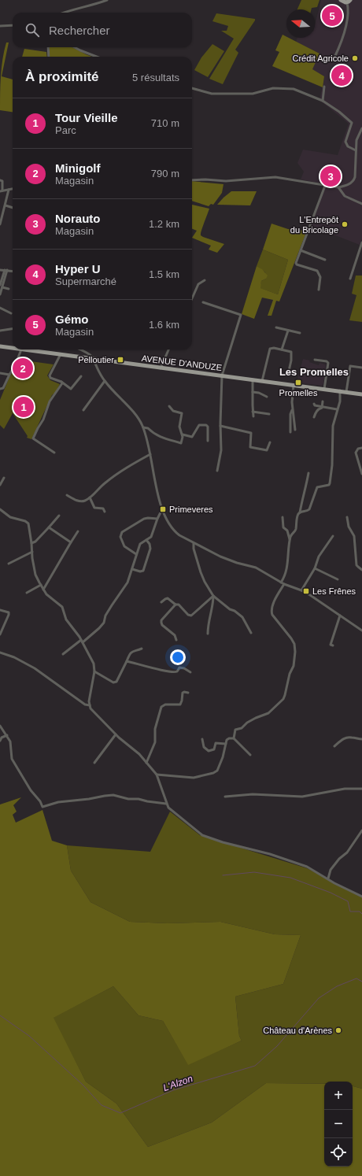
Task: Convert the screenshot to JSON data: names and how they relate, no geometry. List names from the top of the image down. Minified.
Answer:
{"streets":{"main road":["AVENUE D'ANDUZE"]},"districts":["Les Promelles"],"water":["L'Alzon"],"places":{"other":["Crédit Agricole","L'Entrepôt du Bricolage","Château d'Arènes"],"transit":["Pelloutier","Promelles","Primeveres","Les Frênes"]},"north":"left","page":{"pins":["5","4","3","2","1"],"search":"Rechercher","heading":["À proximité","5 résultats"],"list":[{"mark":"1","name":"Tour Vieille","note":"Parc","value":"710 m"},{"mark":"2","name":"Minigolf","note":"Magasin","value":"790 m"},{"mark":"3","name":"Norauto","note":"Magasin","value":"1.2 km"},{"mark":"4","name":"Hyper U","note":"Supermarché","value":"1.5 km"},{"mark":"5","name":"Gémo","note":"Magasin","value":"1.6 km"}],"map_buttons":["+","−"]}}
